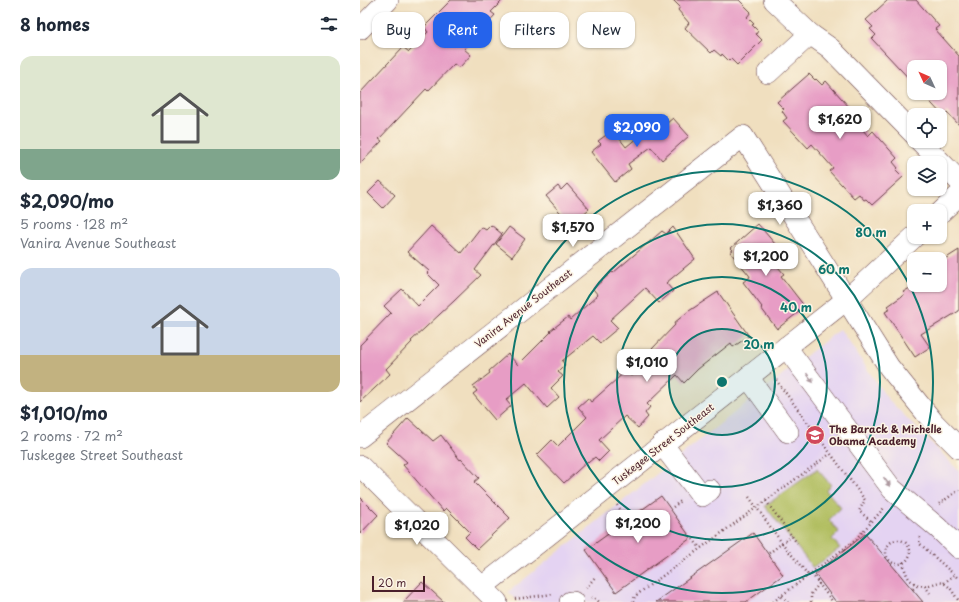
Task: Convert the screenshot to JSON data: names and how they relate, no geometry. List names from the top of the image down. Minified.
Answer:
{"streets":{"street":["Vanira Avenue Southeast","Tuskegee Street Southeast"]},"crossings":[["Vanira Avenue Southeast","Tuskegee Street Southeast"]],"places":{"school or university":["The Barack & Michelle Obama Academy"]},"scale_bar":"20 m","north":"top left","page":{"heading":"8 homes","chip":["Buy","Rent","Filters","New"],"list":[{"name":"$2,090/mo","note":"5 rooms · 128 m² · Vanira Avenue Southeast"},{"name":"$1,010/mo","note":"2 rooms · 72 m² · Tuskegee Street Southeast"}],"map_buttons":["+","−"],"price":["$1,620","$2,090","$1,360","$1,570","$1,200","$1,010","$1,200","$1,020"],"scale":"20 m"},"rings":["80 m","60 m","40 m","20 m"]}
